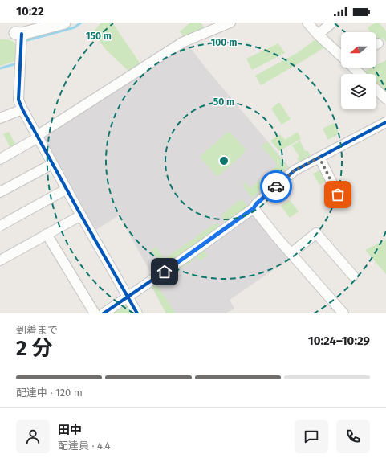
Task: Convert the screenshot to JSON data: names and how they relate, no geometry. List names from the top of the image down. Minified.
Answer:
{"north":"left","page":{"status":"10:22","heading":["2 分","到着まで","10:24–10:29"],"panel":["田中","配達員 · 4.4"],"bar":"配達中 · 120 m"},"rings":["150 m","100 m","50 m"]}
